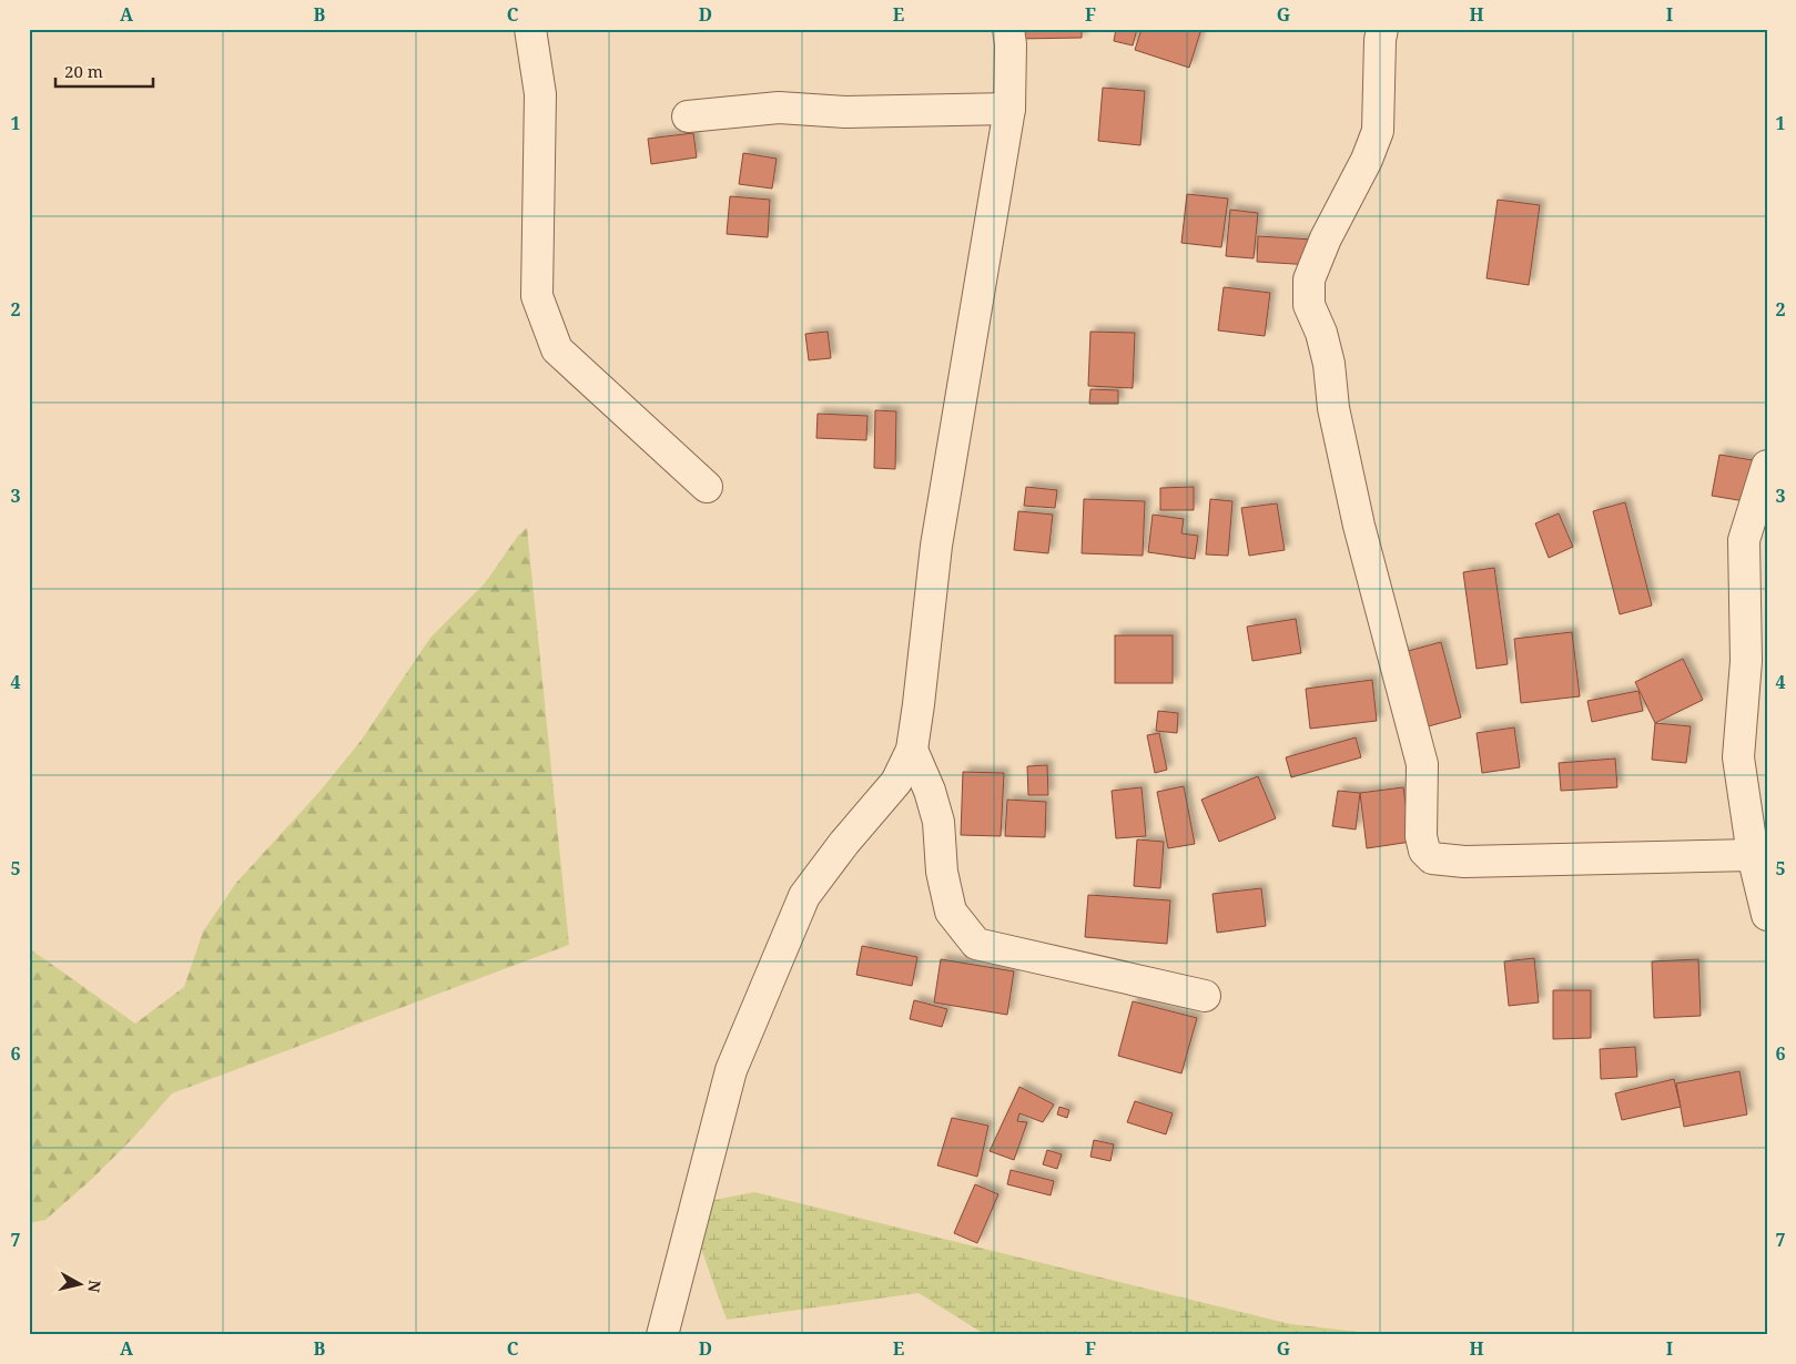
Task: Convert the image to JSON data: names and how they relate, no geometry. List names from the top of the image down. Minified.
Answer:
{"scale_bar":"20 m","north":"right","grid":{"columns":["A","B","C","D","E","F","G","H","I"],"rows":["1","2","3","4","5","6","7"]}}
